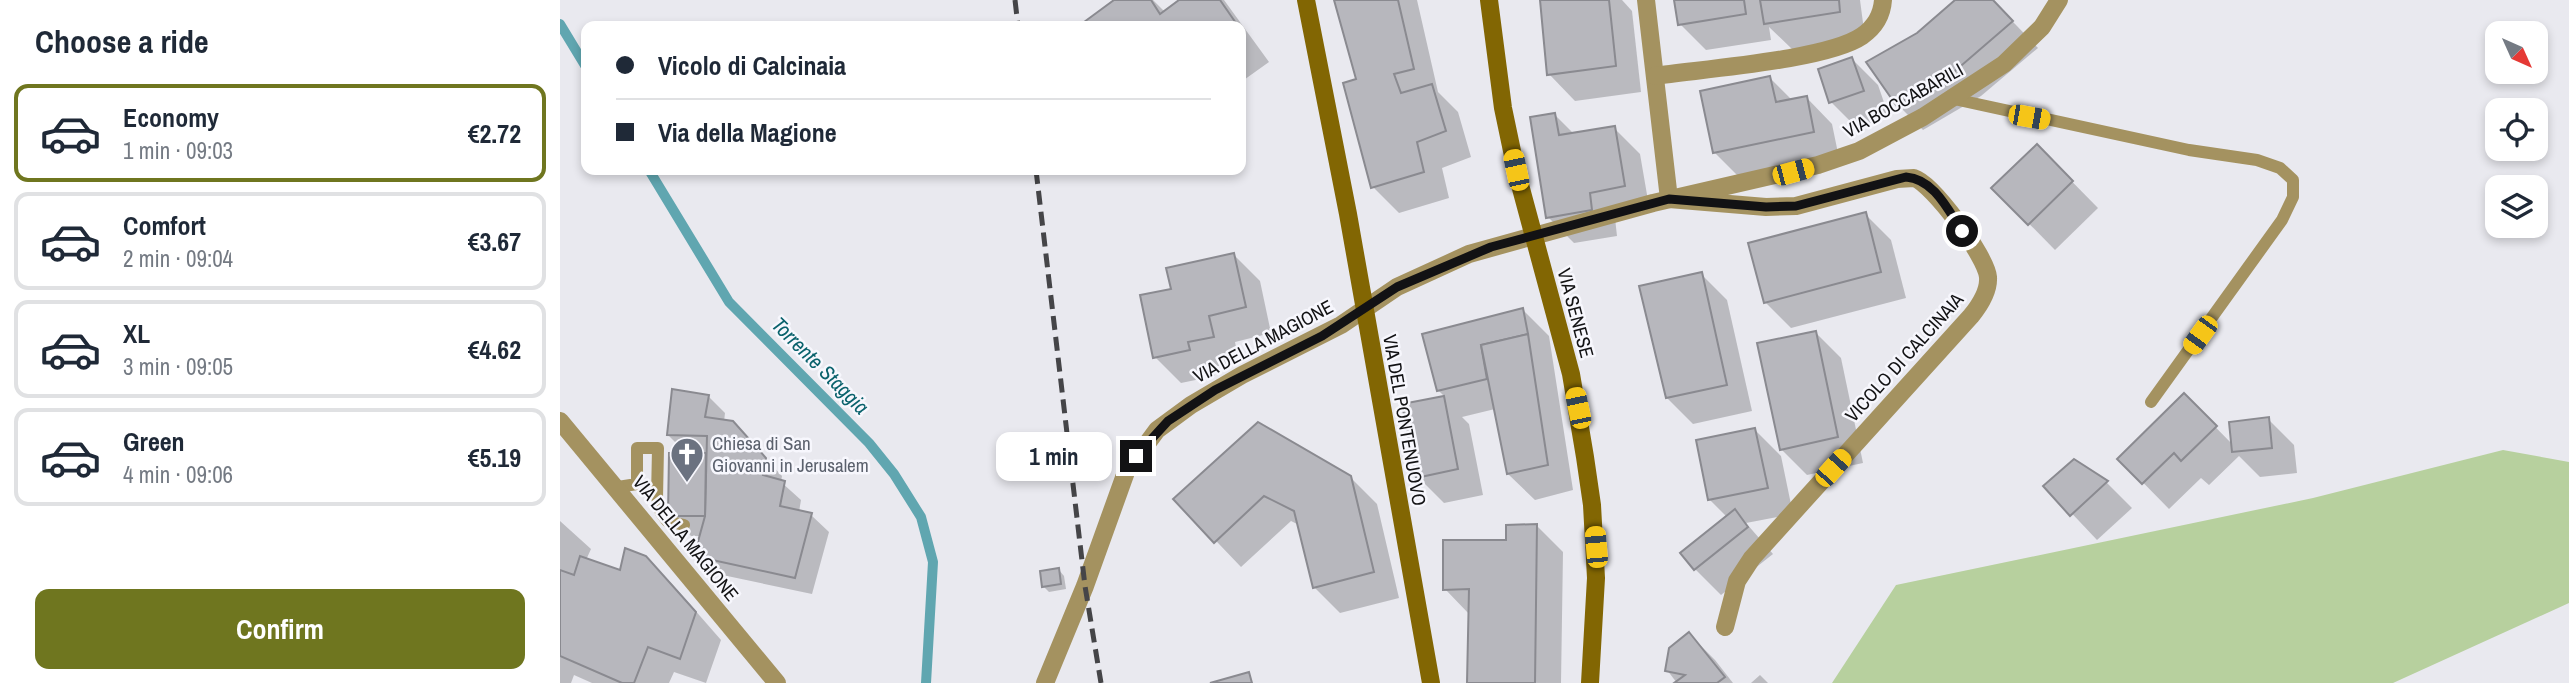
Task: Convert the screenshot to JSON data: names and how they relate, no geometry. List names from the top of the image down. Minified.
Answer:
{"streets":{"main road":["VIA SENESE","VIA DEL PONTENUOVO"],"street":["VIA BOCCABARILI","VIA DELLA MAGIONE","VICOLO DI CALCINAIA"]},"crossings":[["VIA BOCCABARILI","VIA SENESE"],["VIA BOCCABARILI","VIA DELLA MAGIONE"],["VIA BOCCABARILI","VICOLO DI CALCINAIA"],["VIA SENESE","VIA DELLA MAGIONE"],["VIA DELLA MAGIONE","VIA DEL PONTENUOVO"]],"water":["Torrente Staggia"],"places":{"church":["Chiesa di San Giovanni in Jerusalem"]},"north":"bottom right","page":{"heading":"Choose a ride","banner":["Vicolo di Calcinaia","Via della Magione"],"list":[{"name":"Economy","note":"1 min · 09:03","value":"€2.72"},{"name":"Comfort","note":"2 min · 09:04","value":"€3.67"},{"name":"XL","note":"3 min · 09:05","value":"€4.62"},{"name":"Green","note":"4 min · 09:06","value":"€5.19"}],"bubble":"1 min","buttons":"Confirm"}}
